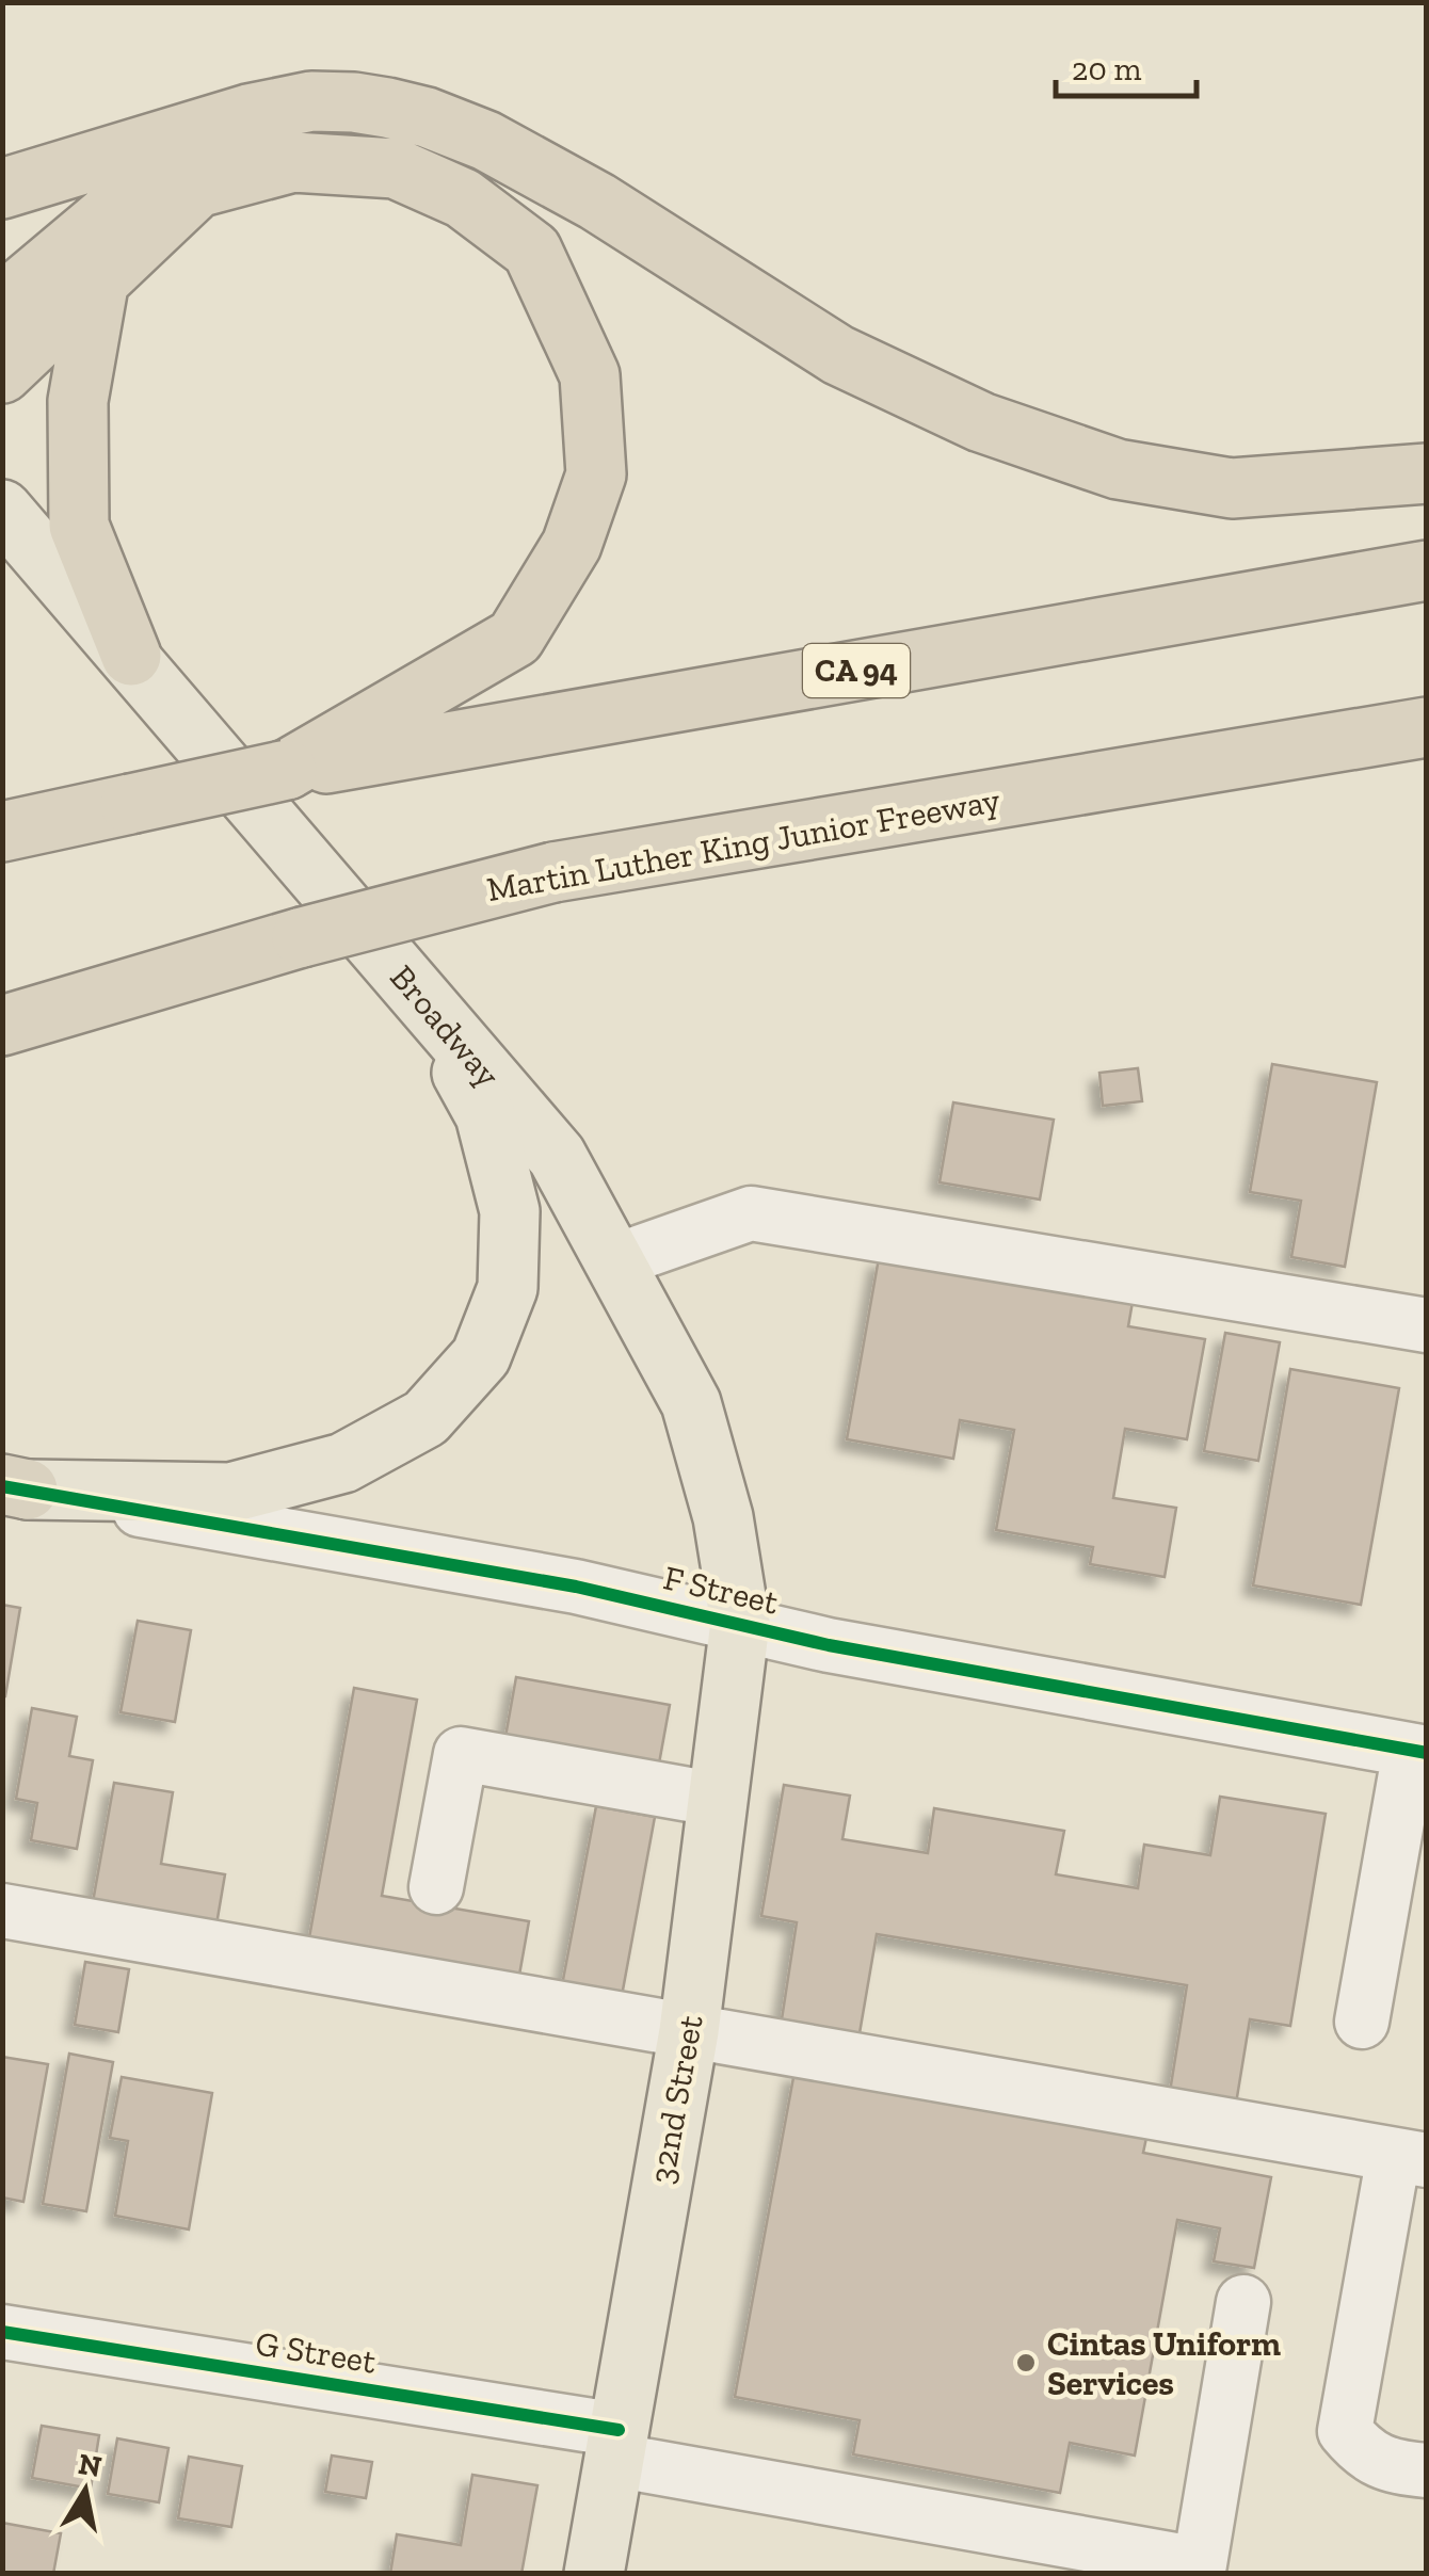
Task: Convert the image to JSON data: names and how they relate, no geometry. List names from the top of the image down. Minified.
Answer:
{"streets":{"highway":["CA 94","Martin Luther King Junior Freeway"],"main road":["Broadway","32nd Street"],"street":["F Street","G Street"]},"crossings":[["Broadway","F Street"],["Broadway","32nd Street"],["F Street","32nd Street"],["32nd Street","G Street"]],"places":["Cintas Uniform Services"],"scale_bar":"20 m","north":"top"}
